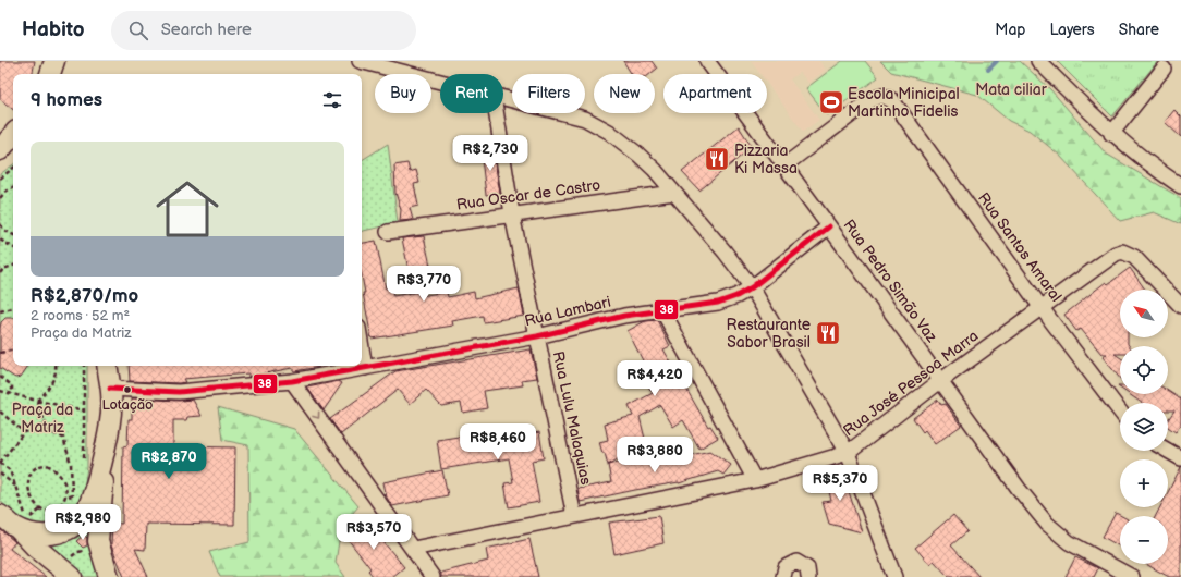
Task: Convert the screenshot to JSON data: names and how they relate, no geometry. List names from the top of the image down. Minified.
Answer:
{"streets":{"street":["Rua Oscar de Castro","Rua Santos Amaral","Rua Pedro Simão Vaz","Rua Lambari","Rua José Pessoa Marra","Rua Lulu Malaquias"]},"crossings":[["Rua Oscar de Castro","Rua Lulu Malaquias"],["Rua Santos Amaral","Rua Pedro Simão Vaz"],["Rua Santos Amaral","Rua José Pessoa Marra"],["Rua Pedro Simão Vaz","Rua Lambari"],["Rua Pedro Simão Vaz","Rua José Pessoa Marra"],["Rua Lambari","Rua Lulu Malaquias"],["Rua José Pessoa Marra","Rua Lulu Malaquias"]],"parks":["Mata ciliar","Praça da Matriz"],"places":{"sports":["Escola Minicipal Martinho Fidelis"],"restaurant":["Pizzaria Ki Massa","Restaurante Sabor Brasil"],"other":["Lotação"]},"lines":["transit line 38"],"north":"top left","page":{"header":"Habito","search":"Search here","nav":["Map","Layers","Share"],"chip":["Buy","Rent","Filters","New","Apartment"],"heading":"9 homes","list":[{"name":"R$2,870/mo","note":"2 rooms · 52 m² · Praça da Matriz"}],"price":["R$2,730","R$3,770","R$4,420","R$8,460","R$3,880","R$2,870","R$5,370","R$2,980","R$3,570"],"map_buttons":["+","−"]}}
